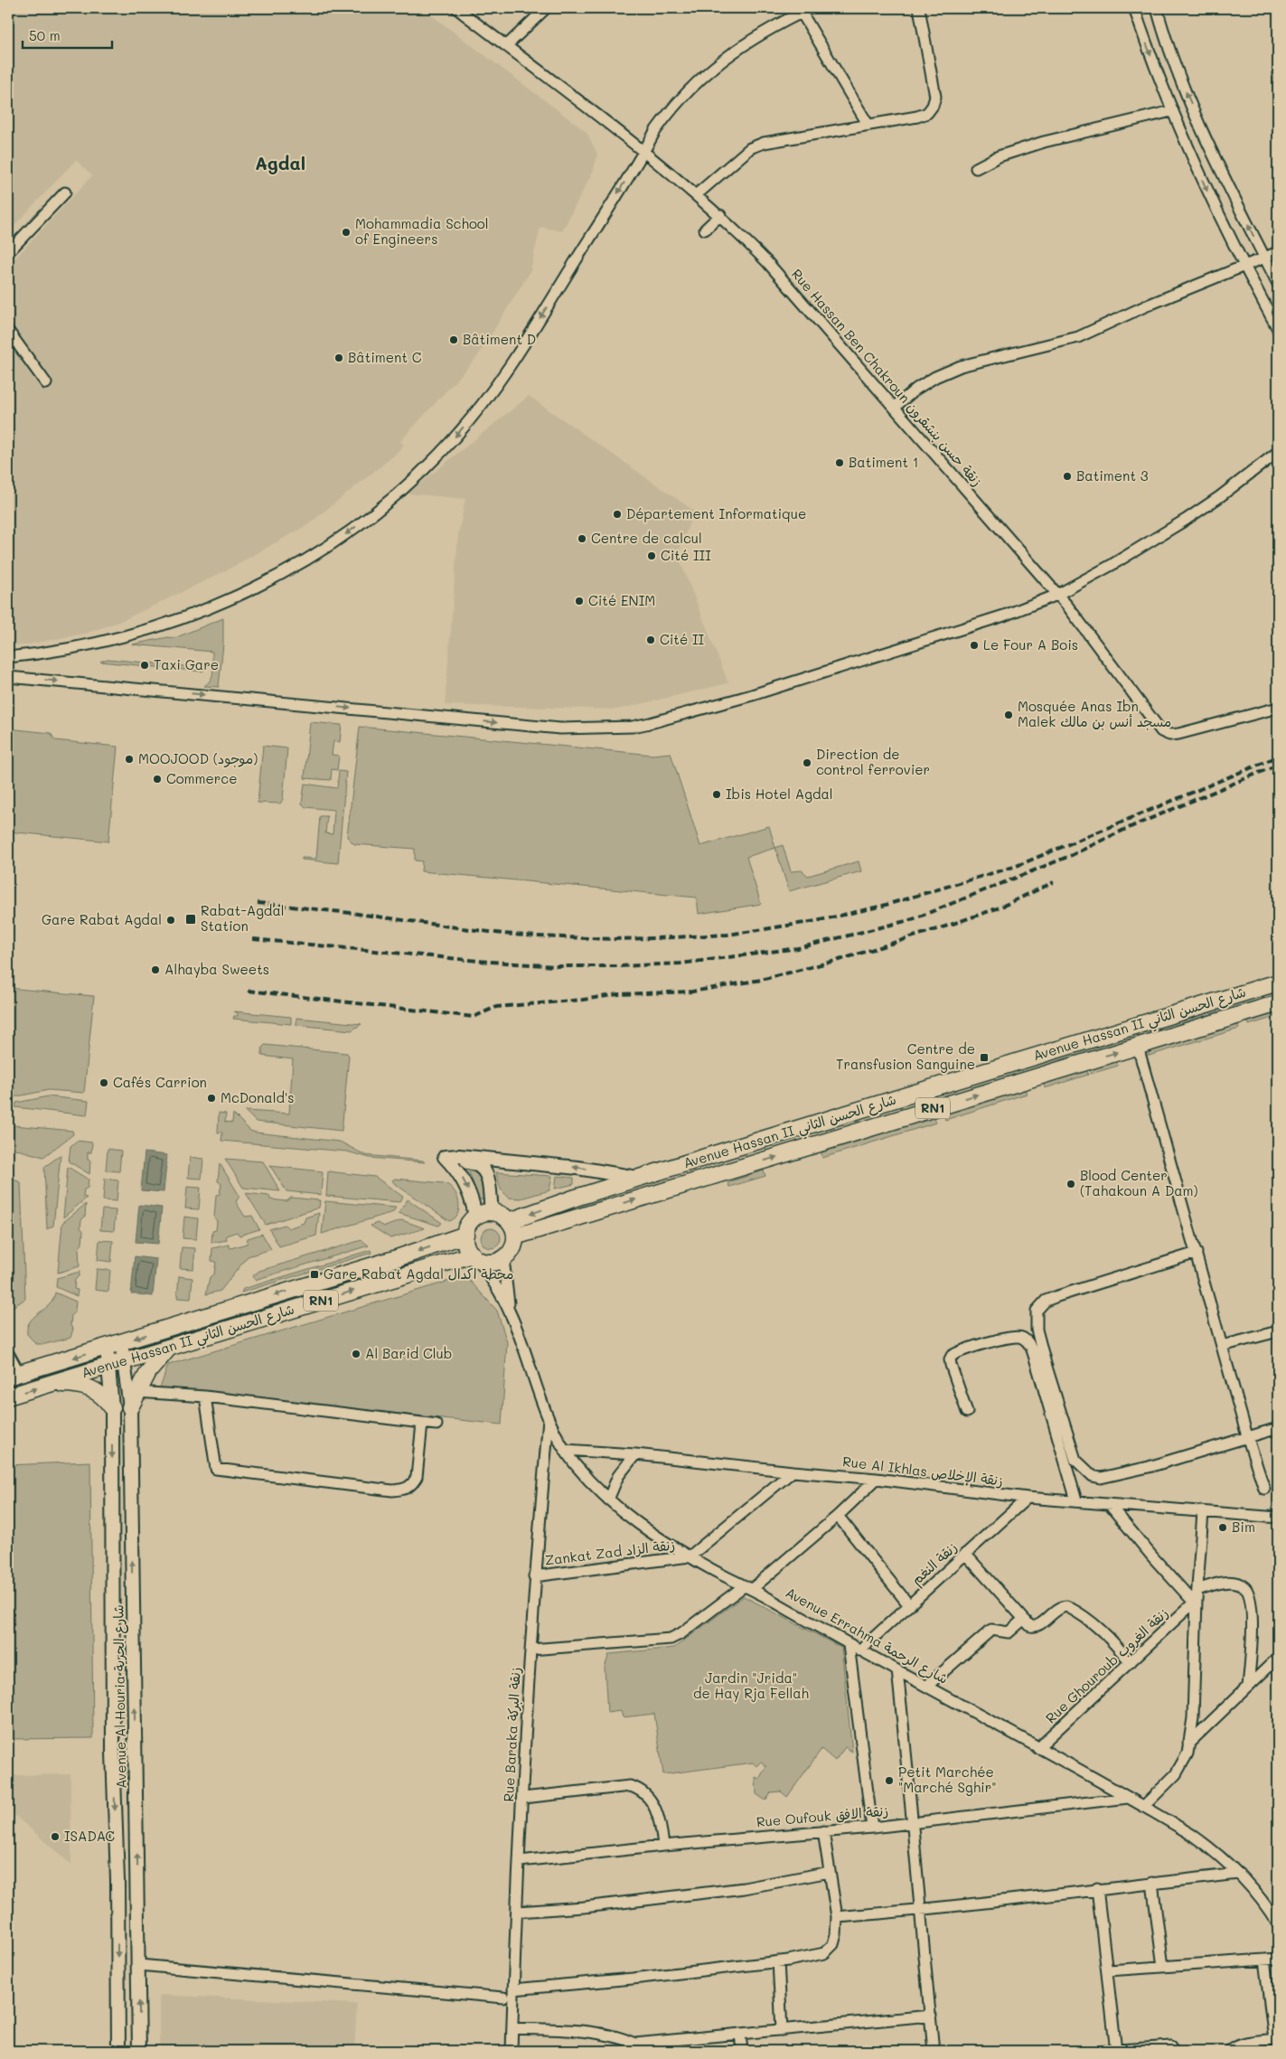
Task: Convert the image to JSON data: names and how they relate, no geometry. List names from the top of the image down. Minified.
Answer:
{"streets":{"main road":["Avenue Hassan II شارع الحسن الثاني","RN1"],"street":["Rue Hassan Ben Chakroun زنقة حسن بنشقرون","Rue Al Ikhlas زنقة الإخلاص","Zankat Zad زنقة الزاد","زنقة النغم","Avenue Errahma شارع الرحمة","Rue Ghouroub زنقة الغروب","Avenue Al Houria شارع الحرية","Rue Baraka زنقة البركة","Rue Oufouk زنقة الافق"]},"crossings":[["Avenue Hassan II شارع الحسن الثاني","RN1"],["Avenue Hassan II شارع الحسن الثاني","Avenue Errahma شارع الرحمة"],["Avenue Hassan II شارع الحسن الثاني","Avenue Al Houria شارع الحرية"],["RN1","Avenue Errahma شارع الرحمة"],["Rue Al Ikhlas زنقة الإخلاص","زنقة النغم"],["Rue Al Ikhlas زنقة الإخلاص","Avenue Errahma شارع الرحمة"],["Zankat Zad زنقة الزاد","Avenue Errahma شارع الرحمة"],["Zankat Zad زنقة الزاد","Rue Baraka زنقة البركة"],["زنقة النغم","Avenue Errahma شارع الرحمة"],["Avenue Errahma شارع الرحمة","Rue Ghouroub زنقة الغروب"],["Avenue Errahma شارع الرحمة","Rue Baraka زنقة البركة"],["Avenue Errahma شارع الرحمة","Rue Oufouk زنقة الافق"],["Rue Baraka زنقة البركة","Rue Oufouk زنقة الافق"]],"districts":["Agdal"],"parks":["Jardin \"Jrida\" de Hay Rja Fellah"],"places":{"other":["Mohammadia School of Engineers","Bâtiment D","Bâtiment C","Batiment 1","Batiment 3","Département Informatique","Centre de calcul","Cité III","Cité ENIM","Cité II","Le Four A Bois","Taxi Gare","Mosquée Anas Ibn Malek مسجد أنس بن مالك","MOOJOOD (موجود)","Direction de control ferrovier","Commerce","Ibis Hotel Agdal","Gare Rabat Agdal","Alhayba Sweets","Cafés Carrion","McDonald's","Blood Center (Tahakoun A Dam)","Al Barid Club","Bim","Petit Marchée \"Marché Sghir\"","ISADAC"],"transit":["Rabat-Agdal Station","Centre de Transfusion Sanguine","Gare Rabat Agdal محطة اكدال"]},"scale_bar":"50 m"}
